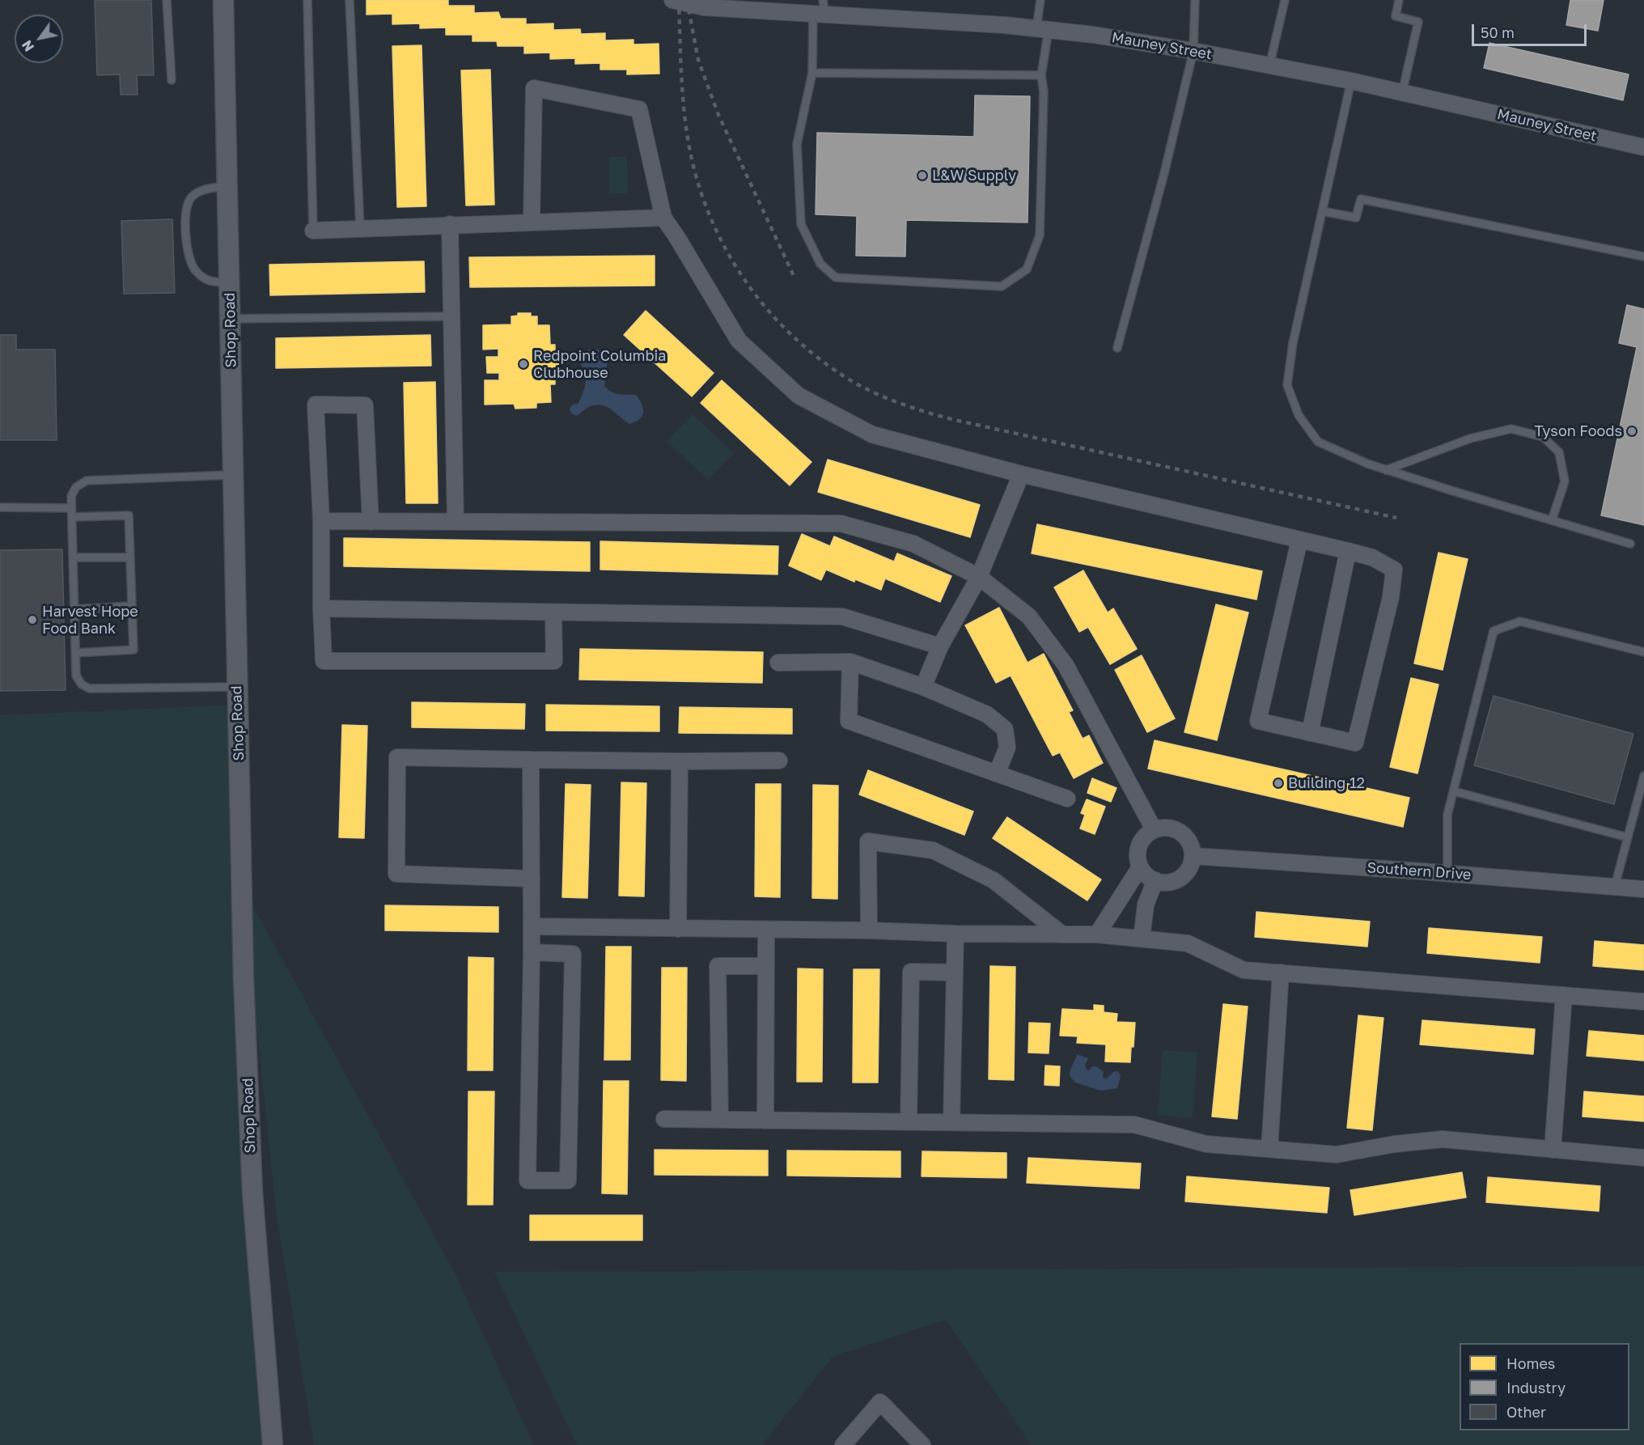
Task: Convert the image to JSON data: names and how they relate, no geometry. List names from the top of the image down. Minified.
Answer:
{"streets":{"street":["Mauney Street","Shop Road","Southern Drive"]},"places":["L&W Supply","Redpoint Columbia Clubhouse","Tyson Foods","Harvest Hope Food Bank","Building 12"],"legend":["Homes","Industry","Other"],"scale_bar":"50 m","north":"bottom left"}
